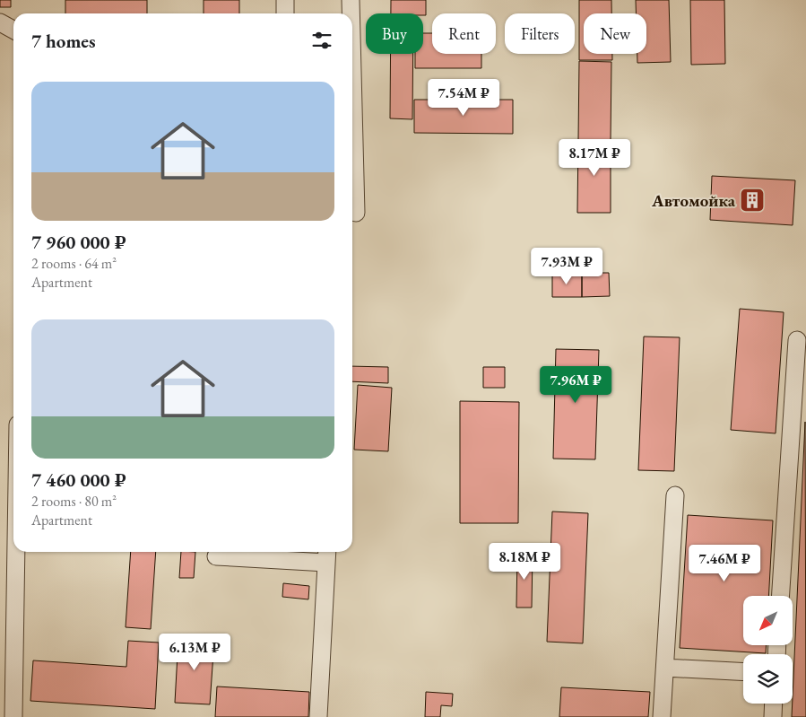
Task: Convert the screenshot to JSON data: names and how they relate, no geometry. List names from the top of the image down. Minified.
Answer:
{"places":{"building":["Автомойка"]},"north":"bottom left","page":{"chip":["Buy","Rent","Filters","New"],"heading":"7 homes","list":[{"name":"7 960 000 ₽","note":"2 rooms · 64 m² · Apartment"},{"name":"7 460 000 ₽","note":"2 rooms · 80 m² · Apartment"}],"price":["7.54M ₽","8.17M ₽","7.93M ₽","7.96M ₽","8.18M ₽","7.46M ₽","6.13M ₽"]}}
